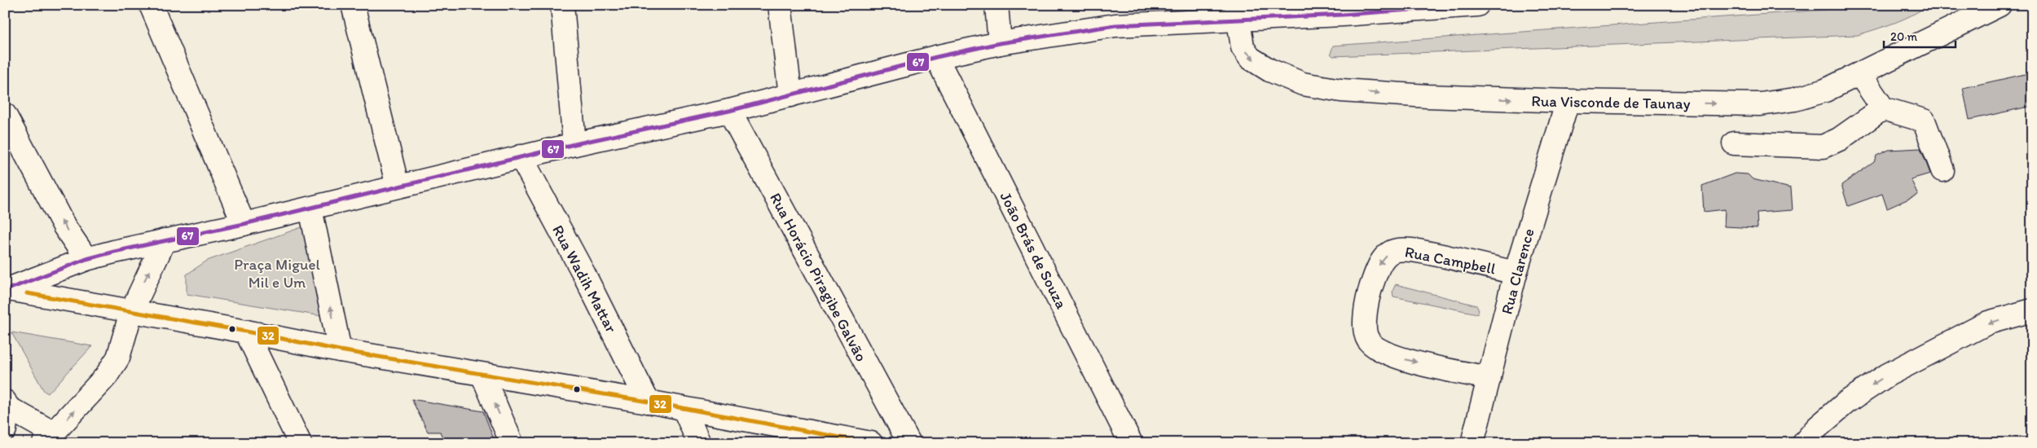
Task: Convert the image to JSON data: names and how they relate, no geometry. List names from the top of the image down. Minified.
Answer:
{"streets":{"street":["Rua Visconde de Taunay","João Brás de Souza","Rua Campbell","Rua Clarence","Rua Horácio Piragibe Galvão","Rua Wadih Mattar"]},"crossings":[["Rua Visconde de Taunay","Rua Clarence"],["Rua Campbell","Rua Clarence"]],"parks":["Praça Miguel Mil e Um"],"lines":["transit line 67","transit line 32"],"scale_bar":"20 m"}
